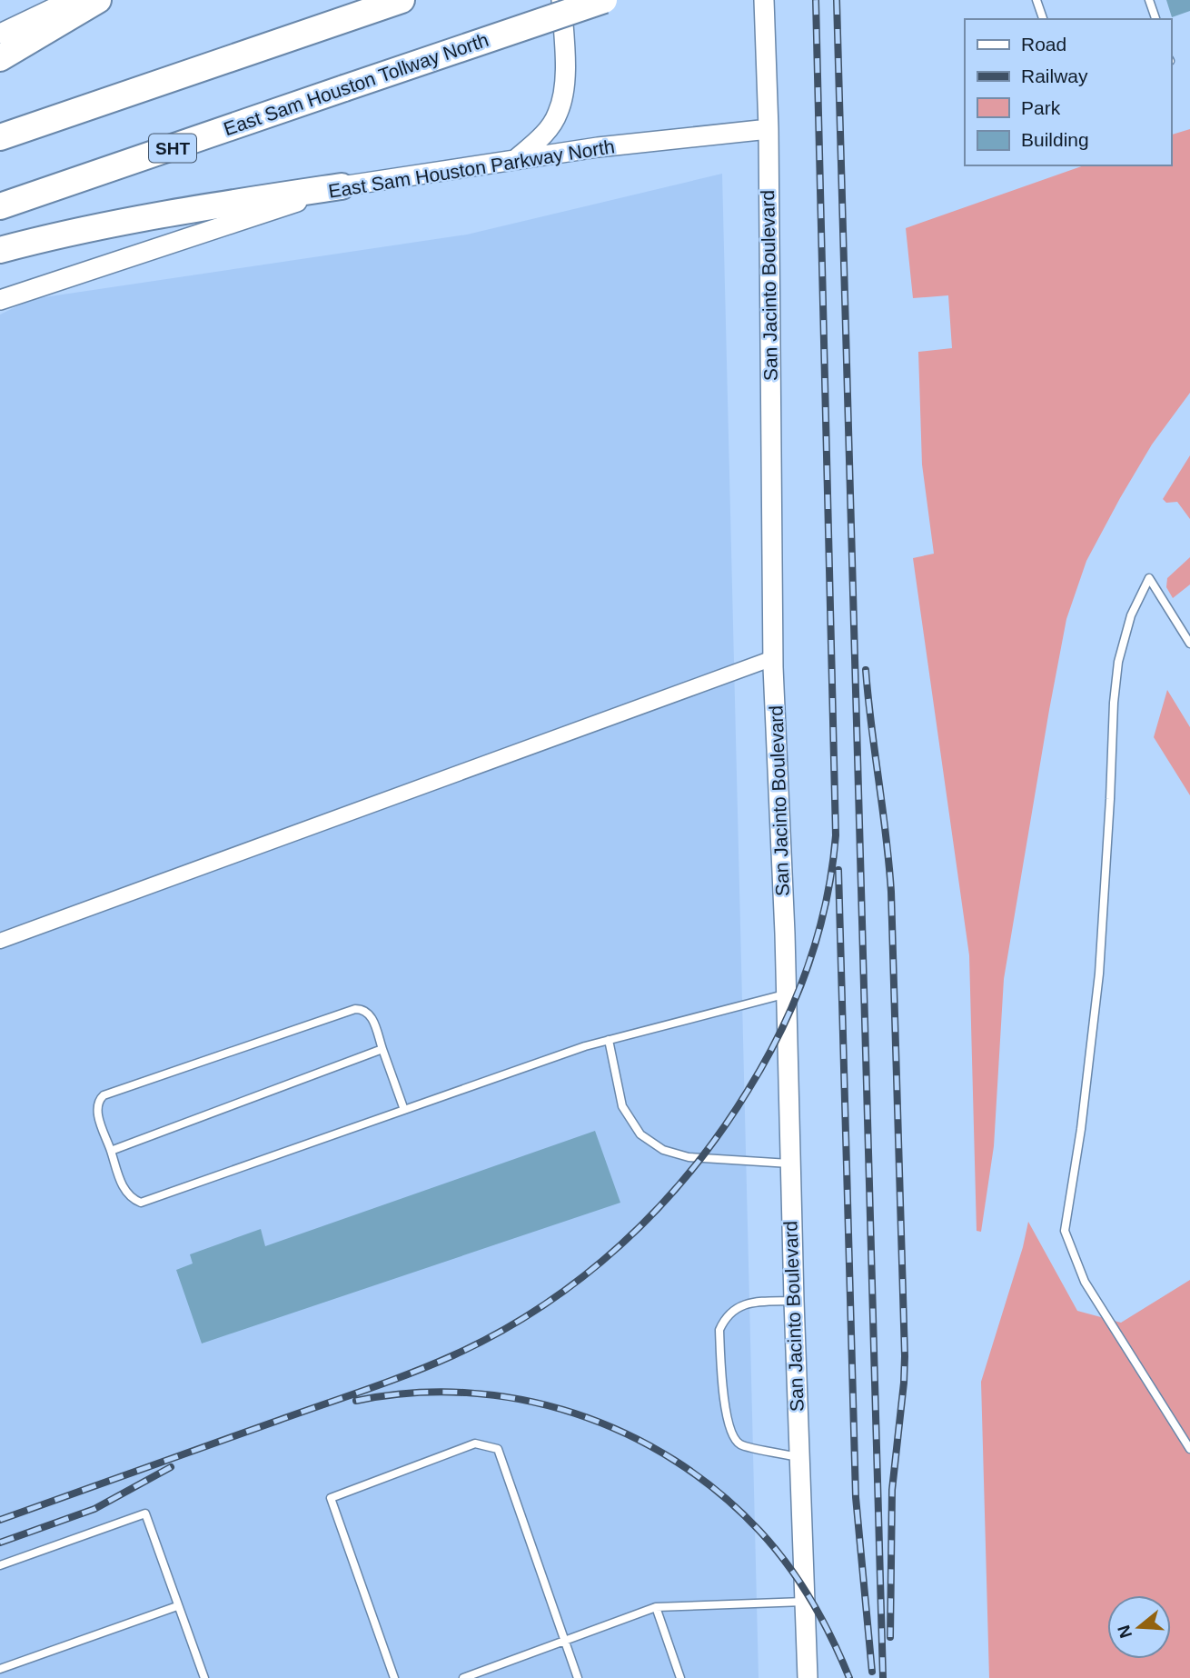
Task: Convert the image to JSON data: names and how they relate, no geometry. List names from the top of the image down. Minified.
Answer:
{"streets":{"highway":["East Sam Houston Tollway North","SHT"],"main road":["East Sam Houston Parkway North","San Jacinto Boulevard"]},"crossings":[["East Sam Houston Parkway North","San Jacinto Boulevard"]],"legend":["Road","Railway","Park","Building"],"north":"left"}
